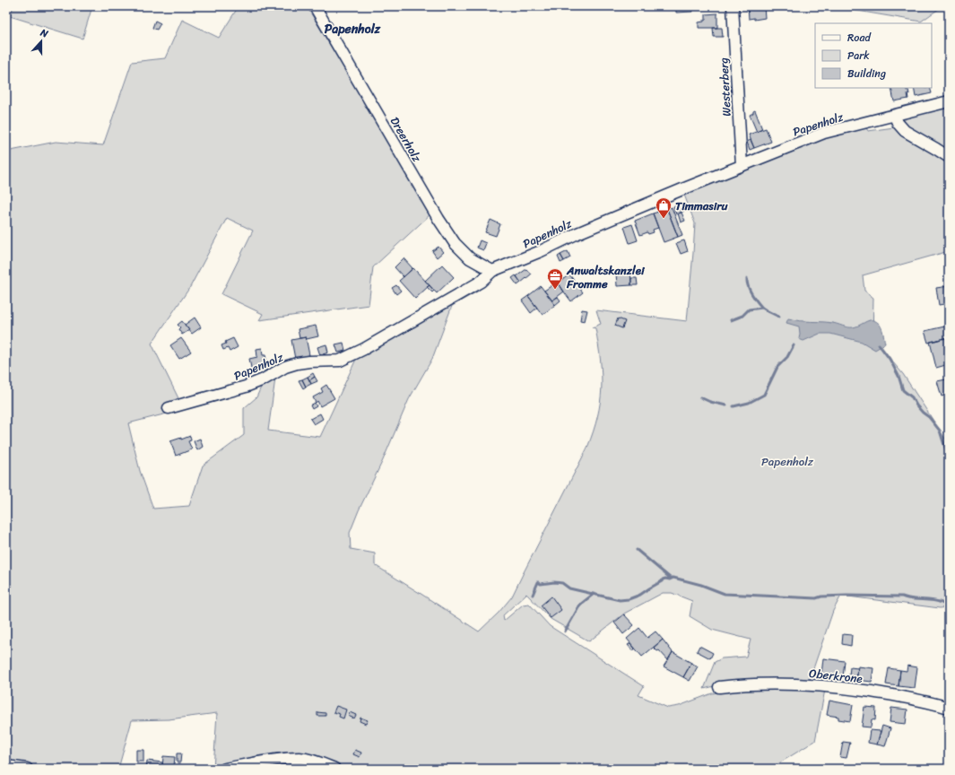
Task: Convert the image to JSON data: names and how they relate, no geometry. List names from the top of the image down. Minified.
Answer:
{"streets":{"street":["Westerberg","Papenholz","Dreerholz","Oberkrone"]},"crossings":[["Westerberg","Papenholz"],["Papenholz","Dreerholz"]],"districts":["Papenholz"],"parks":["Papenholz"],"places":{"shop":["Timmasiru"],"office":["Anwaltskanzlei Fromme"]},"legend":["Road","Park","Building"],"north":"top"}
